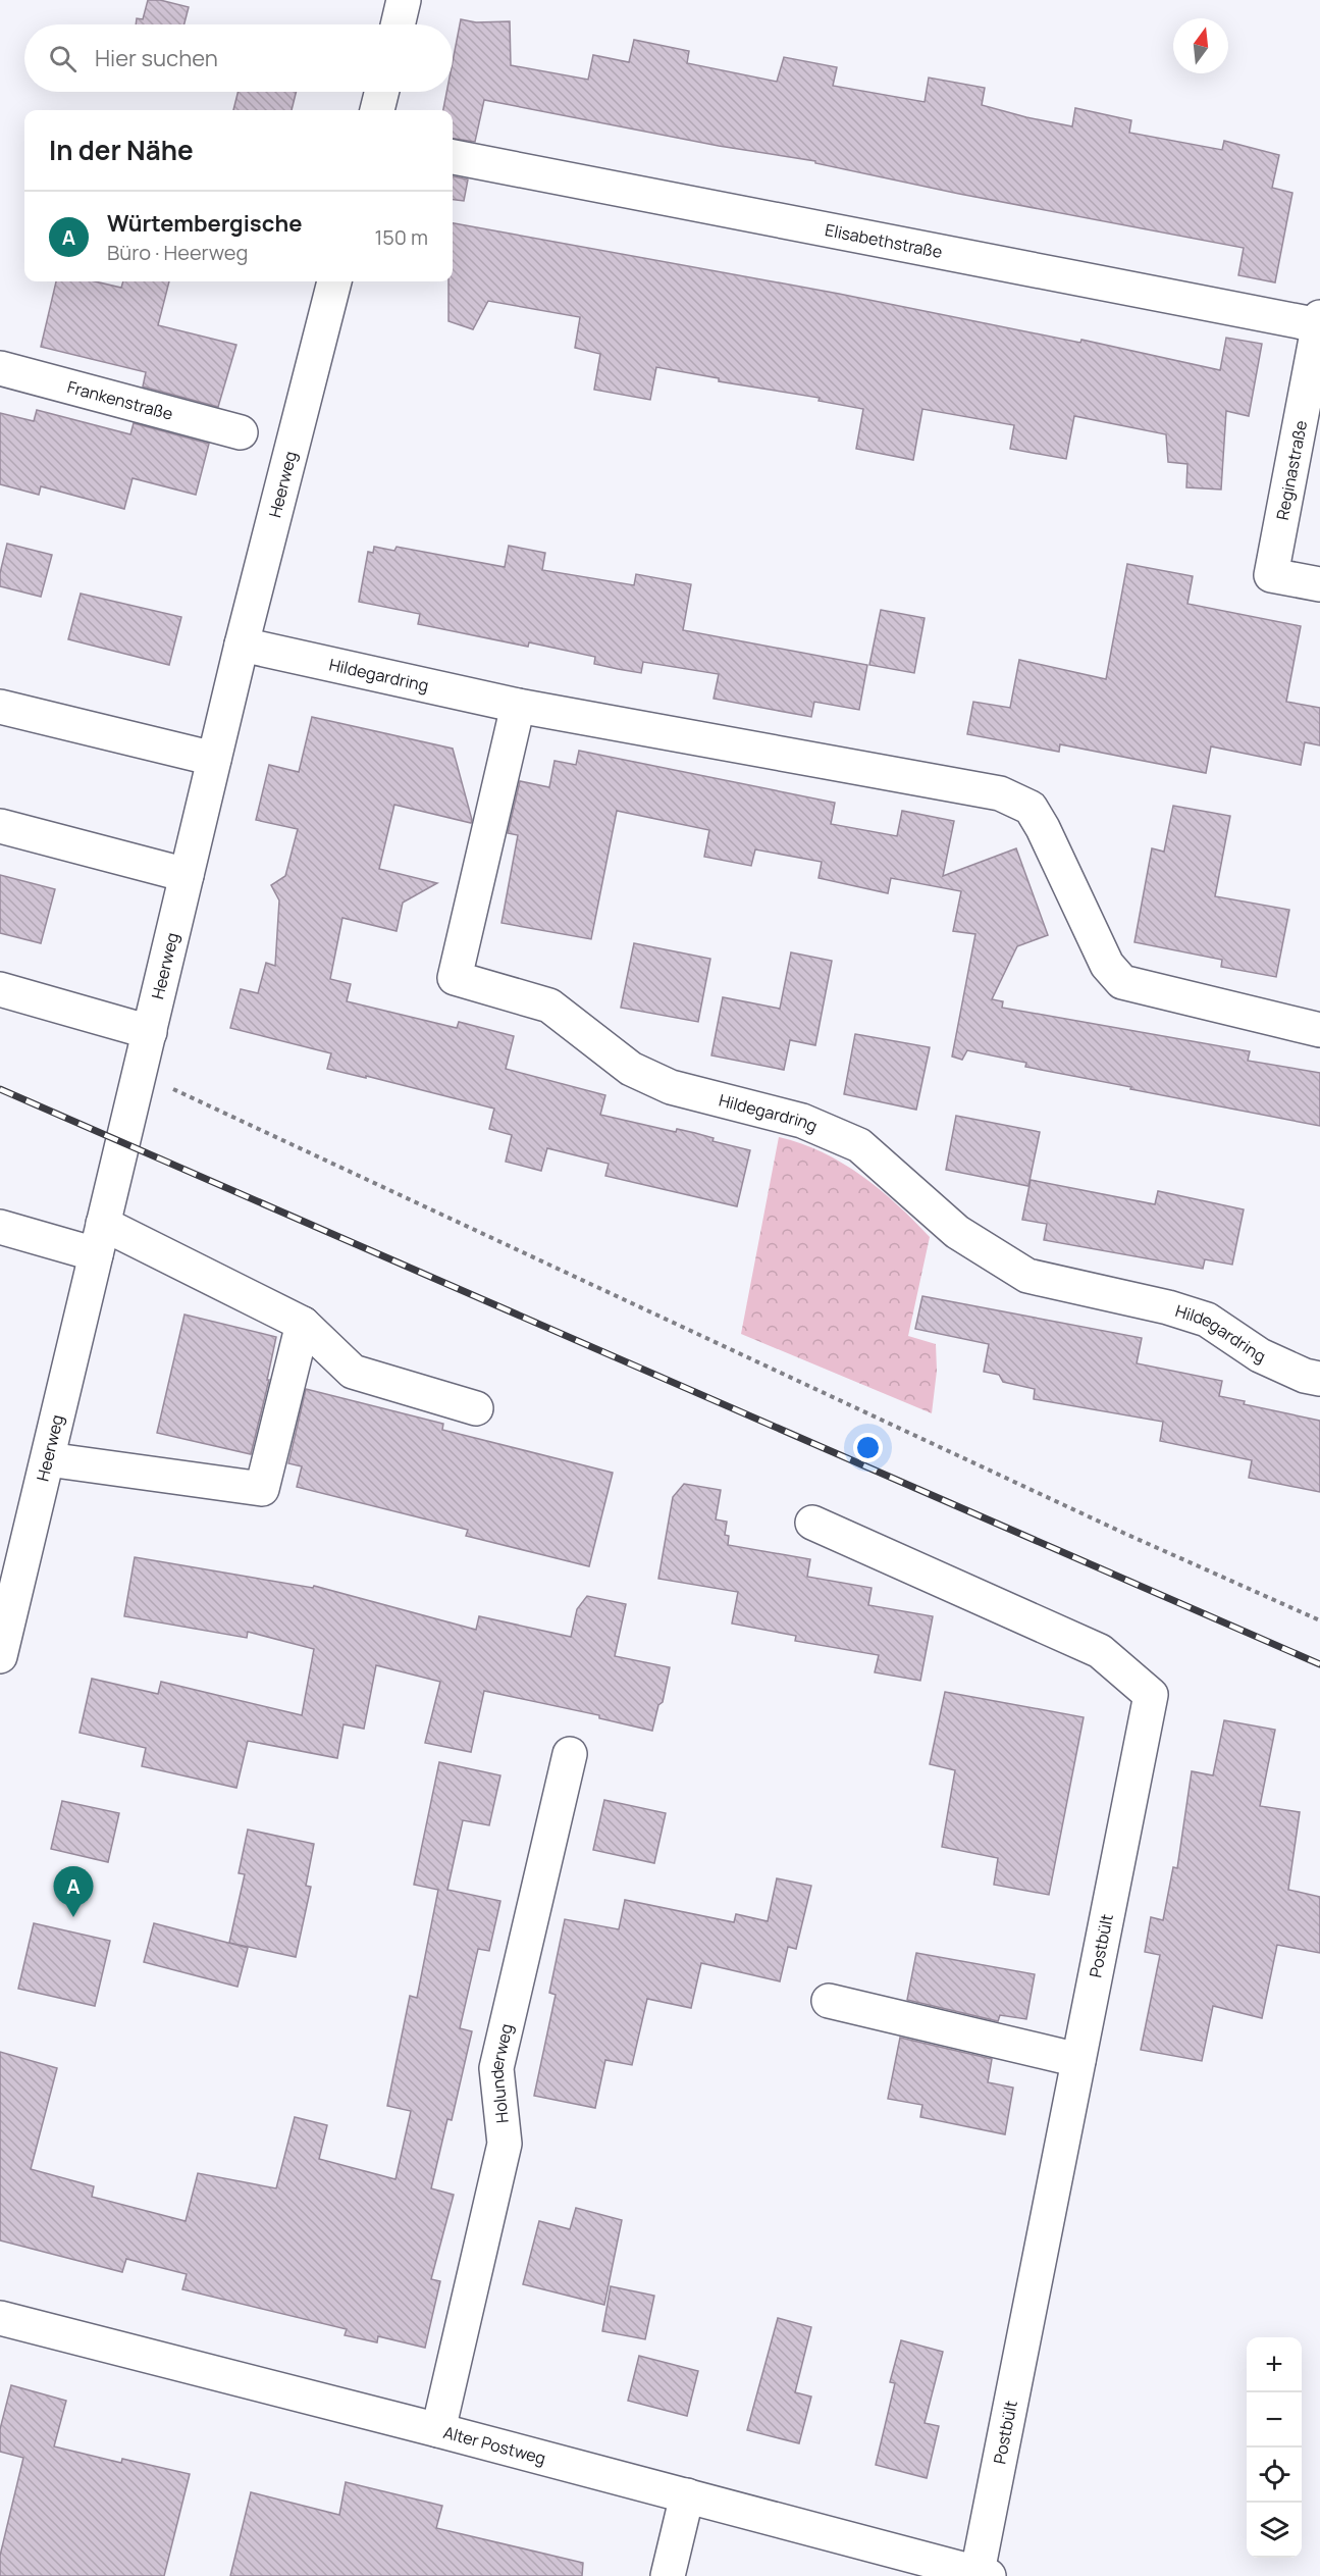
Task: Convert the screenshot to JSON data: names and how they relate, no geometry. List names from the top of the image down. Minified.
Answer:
{"streets":{"street":["Elisabethstraße","Frankenstraße","Reginastraße","Heerweg","Hildegardring","Postbült","Holunderweg","Alter Postweg"]},"crossings":[["Elisabethstraße","Reginastraße"],["Heerweg","Hildegardring"],["Postbült","Alter Postweg"],["Holunderweg","Alter Postweg"]],"north":"top","page":{"search":"Hier suchen","heading":"In der Nähe","list":[{"mark":"A","name":"Würtembergische","note":"Büro · Heerweg","value":"150 m"}],"pins":"A","map_buttons":["+","−"]}}
